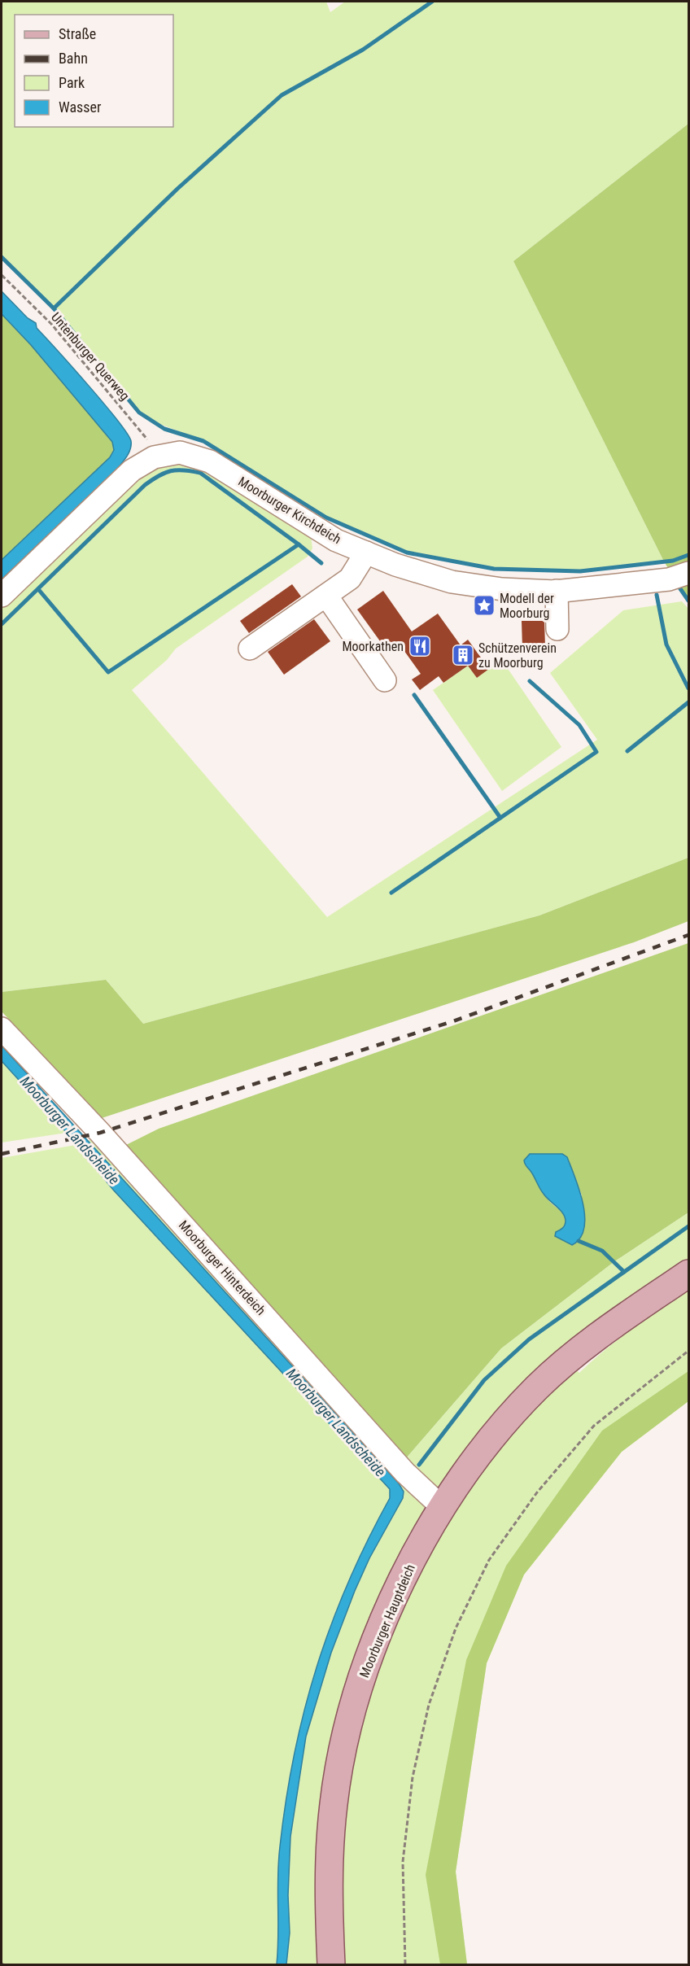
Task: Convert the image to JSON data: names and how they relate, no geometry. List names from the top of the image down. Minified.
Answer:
{"streets":{"main road":["Moorburger Hauptdeich"],"street":["Moorburger Kirchdeich","Moorburger Hinterdeich"],"path":["Untenburger Querweg"]},"crossings":[["Untenburger Querweg","Moorburger Kirchdeich"],["Moorburger Hinterdeich","Moorburger Hauptdeich"]],"water":["Moorburger Landscheide"],"places":{"place":["Modell der Moorburg"],"restaurant":["Moorkathen"],"building":["Schützenverein zu Moorburg"]},"legend":["Straße","Bahn","Park","Wasser"]}
